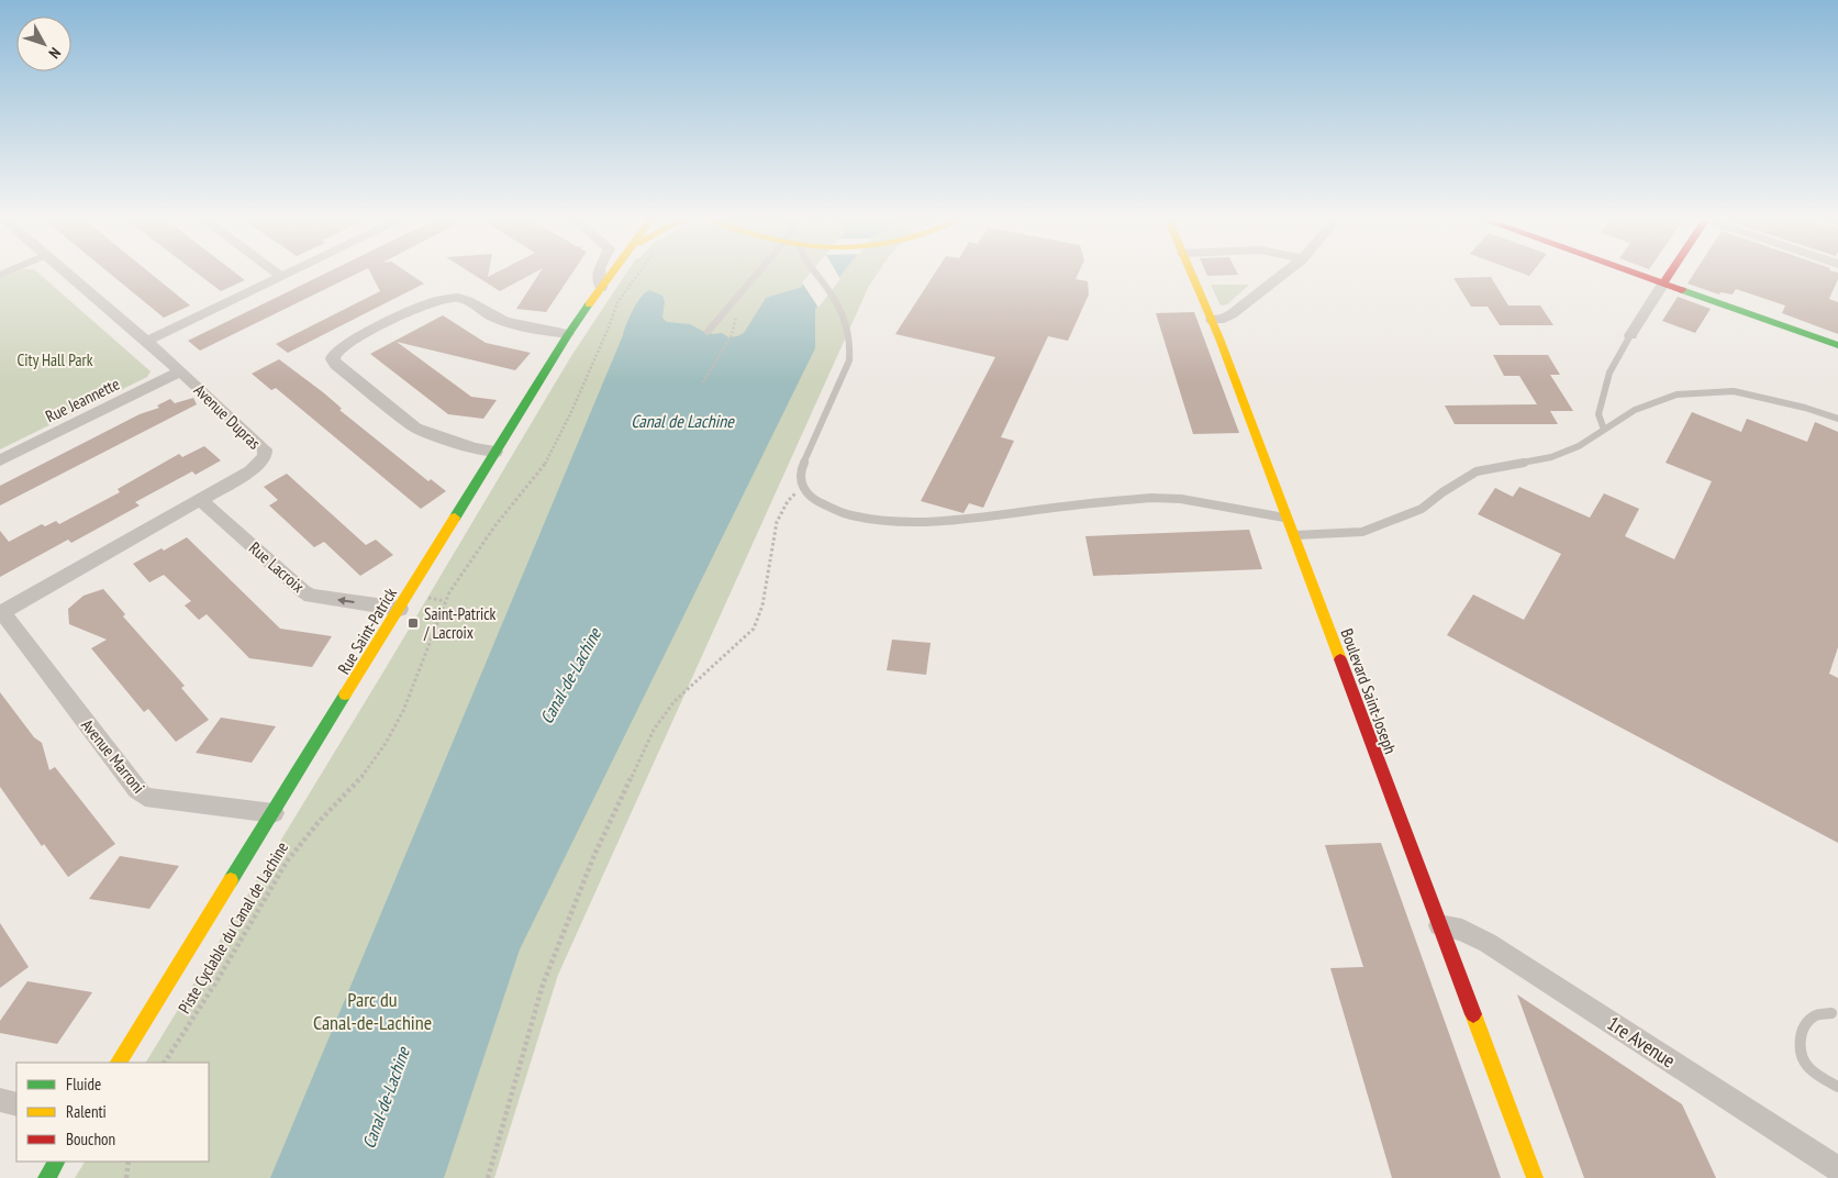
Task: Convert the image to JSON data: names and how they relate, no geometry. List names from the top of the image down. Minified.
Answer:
{"streets":{"street":["Rue Jeannette","Avenue Dupras","Rue Lacroix","Rue Saint-Patrick","Boulevard Saint-Joseph","Avenue Marroni","1re Avenue"],"path":["Piste Cyclable du Canal de Lachine"]},"crossings":[["Rue Jeannette","Avenue Dupras"],["Avenue Dupras","Rue Lacroix"],["Avenue Dupras","Avenue Marroni"],["Rue Lacroix","Rue Saint-Patrick"],["Rue Saint-Patrick","Avenue Marroni"],["Boulevard Saint-Joseph","1re Avenue"]],"one_way":["Rue Lacroix"],"water":["Canal de Lachine","Canal-de-Lachine"],"parks":["City Hall Park","Parc du Canal-de-Lachine"],"places":{"transit":["Saint-Patrick / Lacroix"]},"legend":["Fluide","Ralenti","Bouchon"],"north":"bottom right"}
